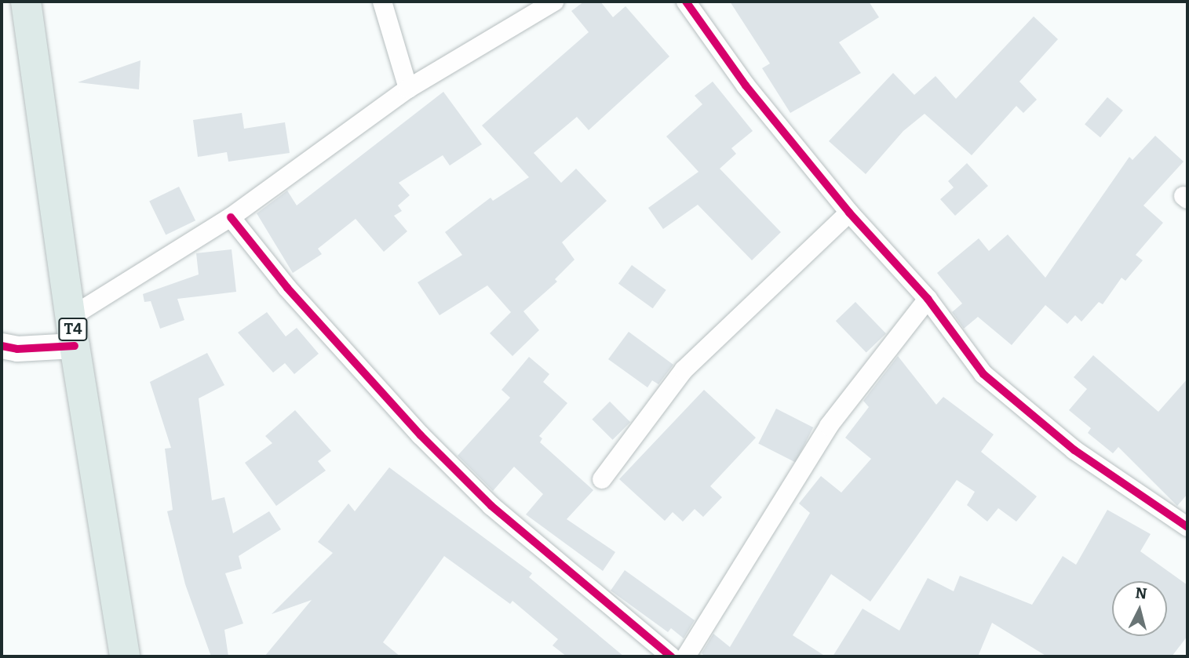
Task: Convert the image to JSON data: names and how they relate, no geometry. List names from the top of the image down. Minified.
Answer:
{"streets":{"highway":["T4"]},"north":"top"}
